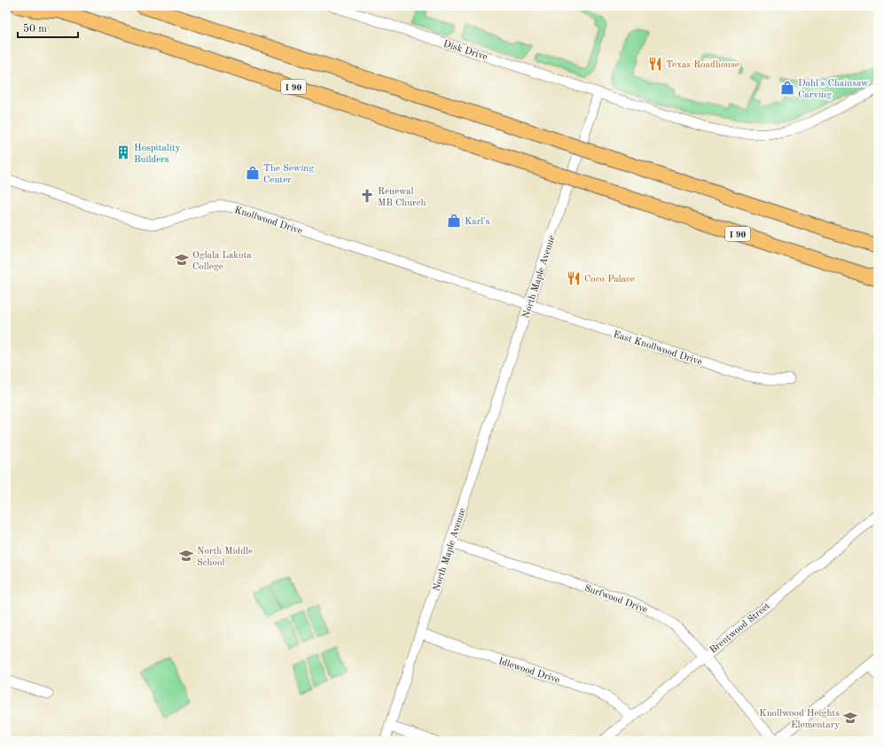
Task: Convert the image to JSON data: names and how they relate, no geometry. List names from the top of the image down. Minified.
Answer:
{"streets":{"highway":["I 90"],"street":["Disk Drive","Knollwood Drive","North Maple Avenue","East Knollwood Drive","Surfwood Drive","Brentwood Street","Idlewood Drive"]},"crossings":[["Disk Drive","North Maple Avenue"],["Knollwood Drive","North Maple Avenue"],["Knollwood Drive","East Knollwood Drive"],["North Maple Avenue","East Knollwood Drive"],["North Maple Avenue","Surfwood Drive"],["North Maple Avenue","Idlewood Drive"],["Surfwood Drive","Brentwood Street"],["Brentwood Street","Idlewood Drive"]],"places":{"restaurant":["Texas Roadhouse","Coco Palace"],"shop":["Dahl's Chainsaw Carving","The Sewing Center","Karl's"],"building":["Hospitality Builders"],"church":["Renewal MB Church"],"school or university":["Oglala Lakota College","North Middle School","Knollwood Heights Elementary"]},"scale_bar":"50 m"}
